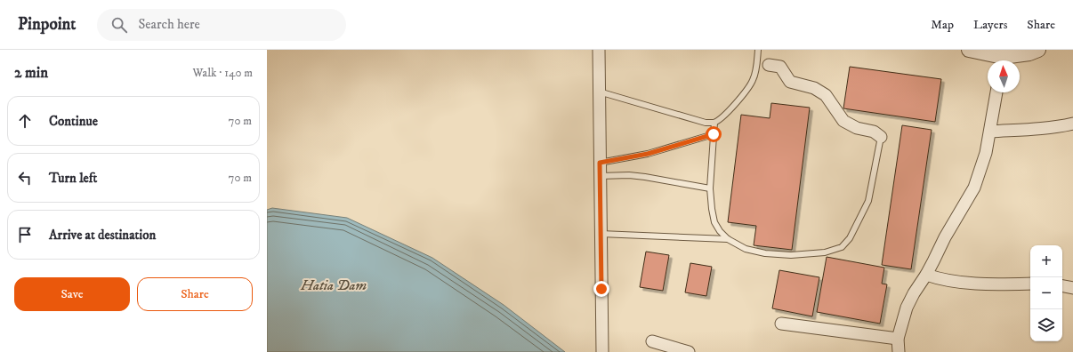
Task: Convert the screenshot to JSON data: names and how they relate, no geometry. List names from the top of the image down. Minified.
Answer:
{"water":["Hatia Dam"],"north":"top","page":{"header":"Pinpoint","search":"Search here","nav":["Map","Layers","Share"],"heading":["2 min","Walk · 140 m"],"list":[["Continue","70 m"],["Turn left","70 m"],"Arrive at destination"],"map_buttons":["+","−"],"buttons":["Save","Share"]}}
